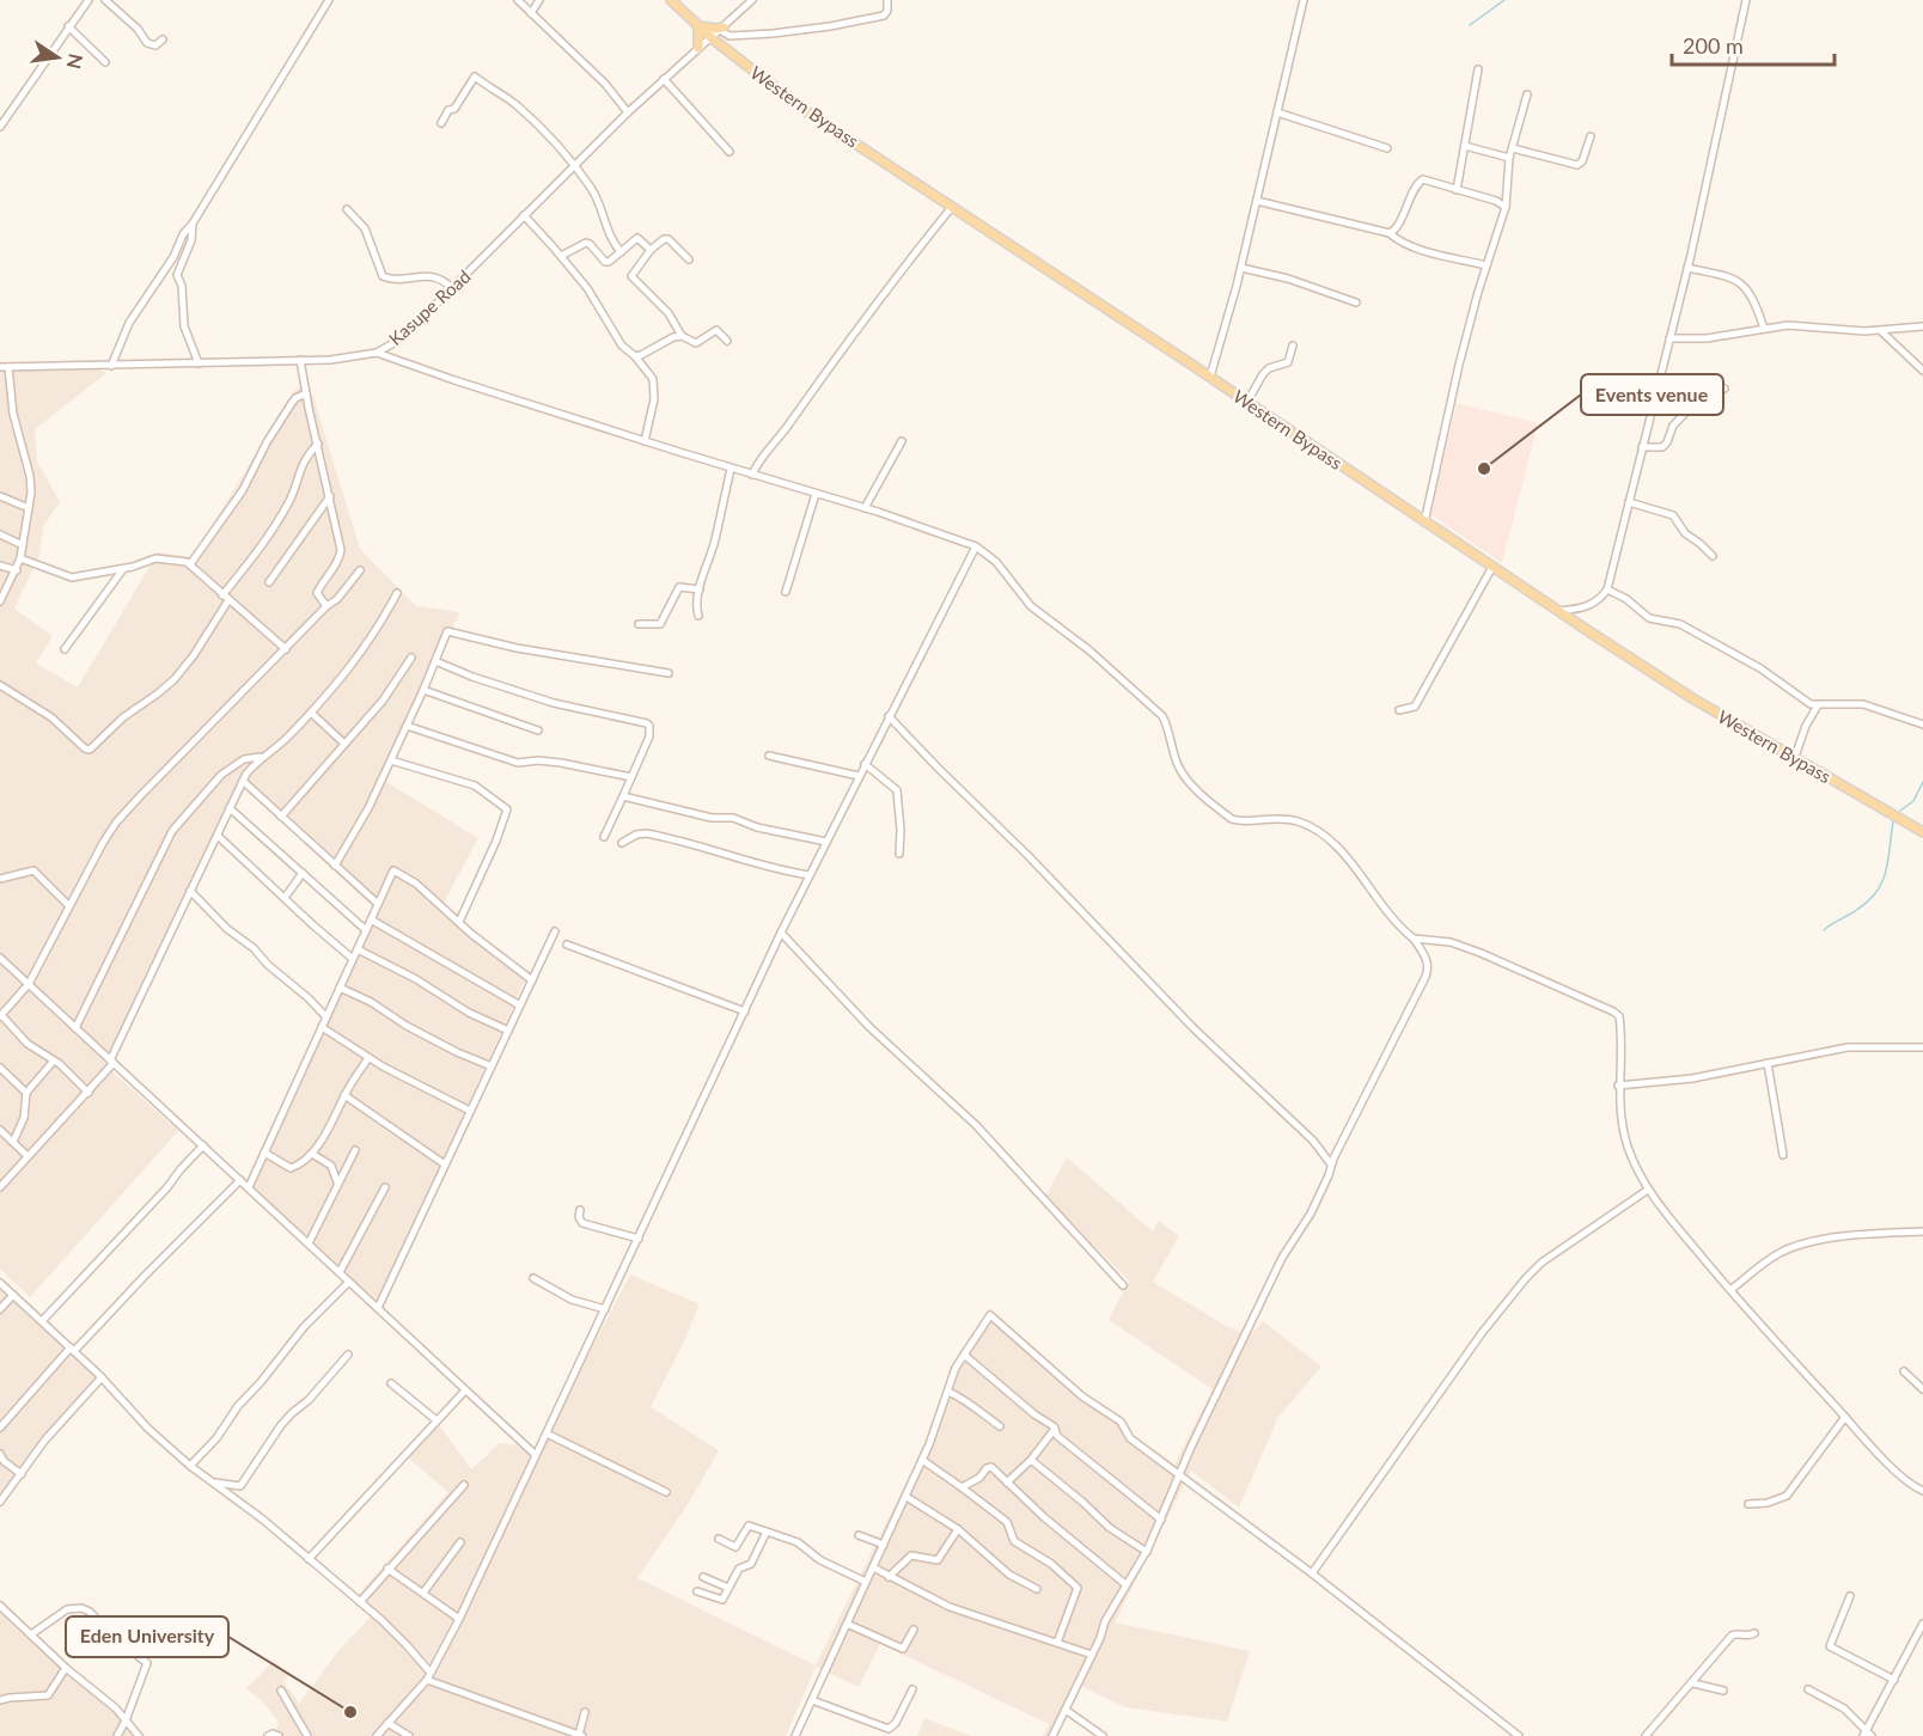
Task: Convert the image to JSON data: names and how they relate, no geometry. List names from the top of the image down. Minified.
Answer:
{"streets":{"main road":["Western Bypass"],"street":["Kasupe Road"]},"crossings":[["Western Bypass","Kasupe Road"]],"places":["Events venue","Eden University"],"scale_bar":"200 m","north":"right"}
